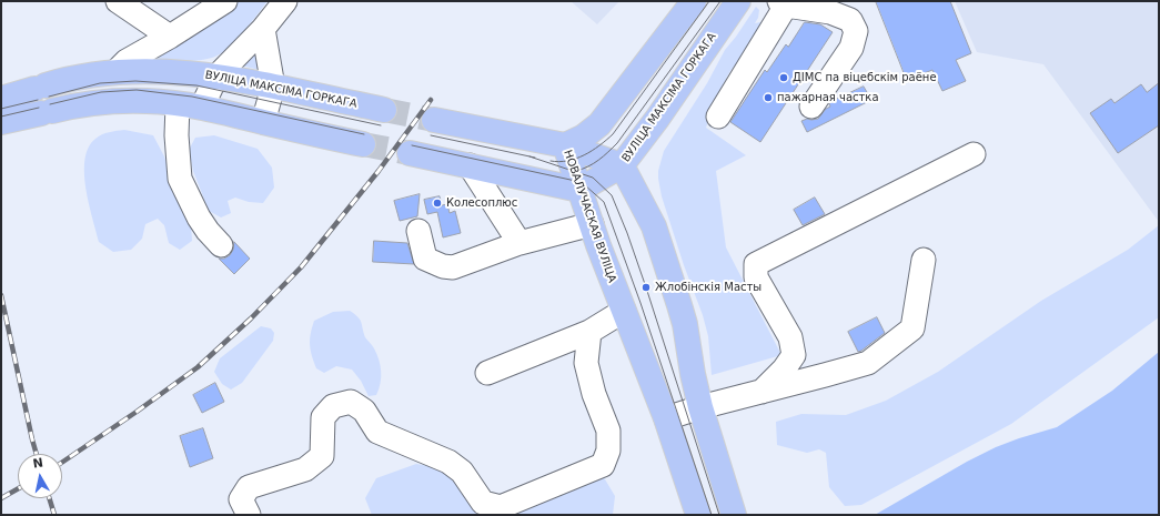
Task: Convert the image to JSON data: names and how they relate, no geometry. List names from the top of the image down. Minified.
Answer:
{"streets":{"main road":["ВУЛІЦА МАКСІМА ГОРКАГА","НОВАЛУЧАСКАЯ ВУЛІЦА"]},"crossings":[["ВУЛІЦА МАКСІМА ГОРКАГА","НОВАЛУЧАСКАЯ ВУЛІЦА"]],"places":["ДІМС па віцебскім раёне","пажарная частка","Колесоплюс","Жлобінскія Масты"],"north":"top"}
